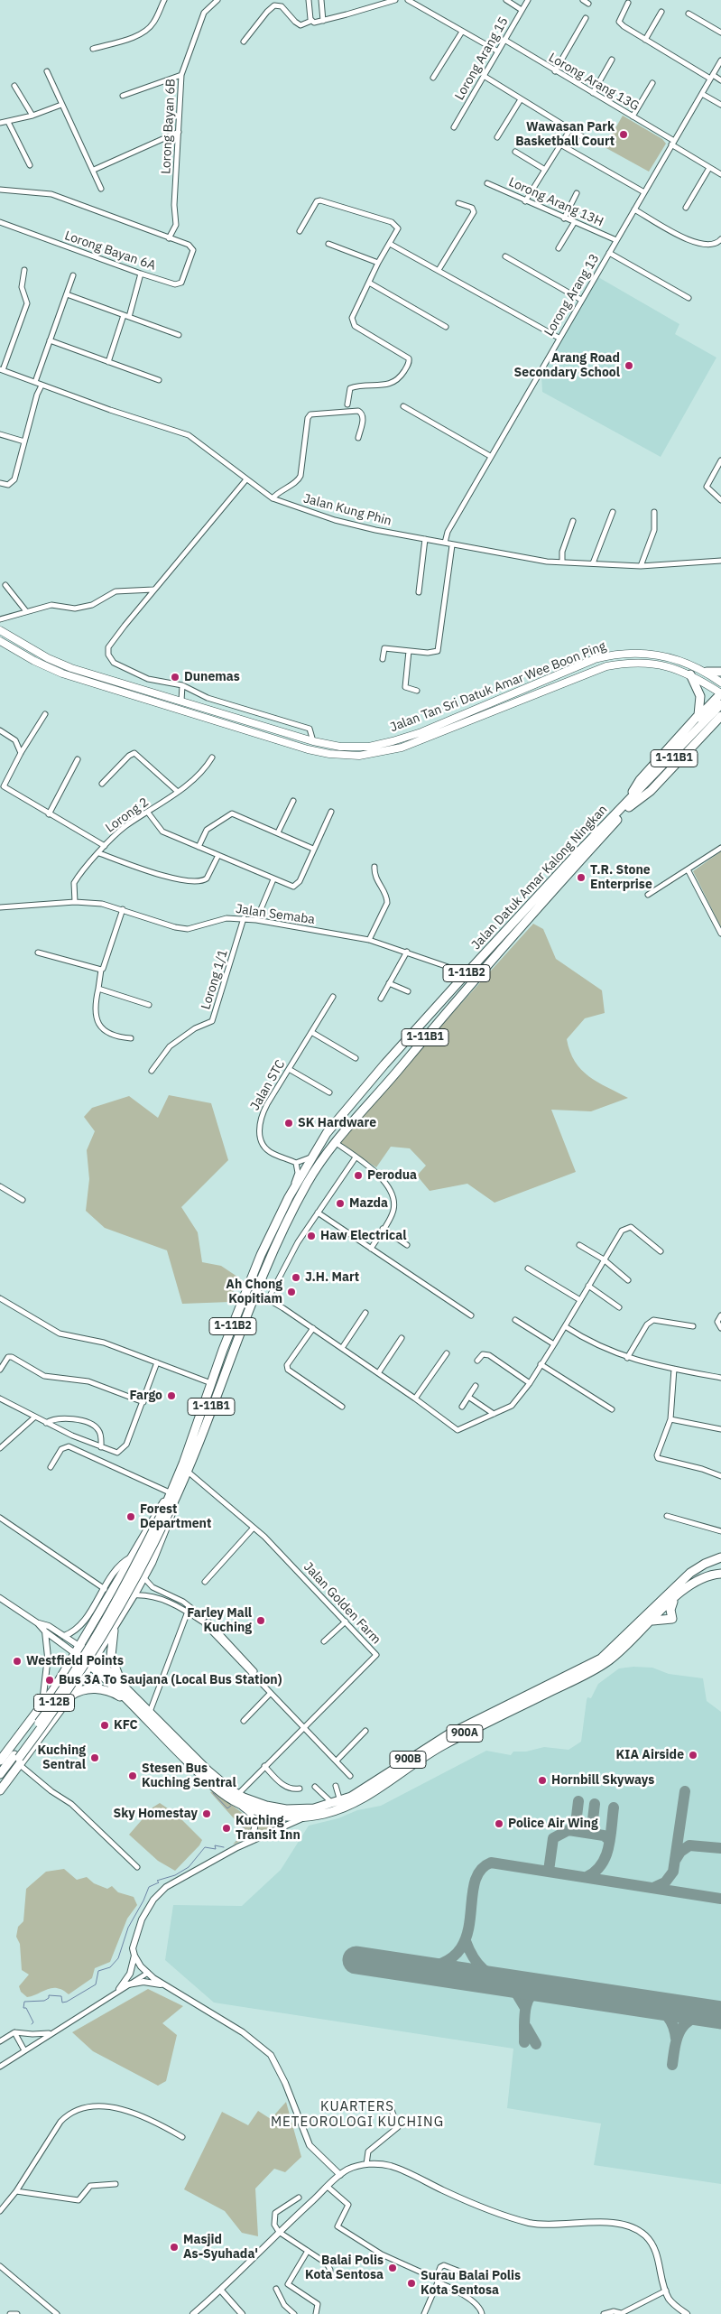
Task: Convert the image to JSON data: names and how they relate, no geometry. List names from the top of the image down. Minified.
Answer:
{"streets":{"highway":["1-11B1","Jalan Datuk Amar Kalong Ningkan","1-11B2","1-12B","900A","900B"],"main road":["Jalan Tan Sri Datuk Amar Wee Boon Ping"],"street":["Lorong Arang 15","Lorong Arang 13G","Lorong Bayan 6B","Lorong Arang 13H","Lorong Bayan 6A","Lorong Arang 13","Jalan Kung Phin","Lorong 2","Jalan Semaba","Lorong 1/1","Jalan STC","Jalan Golden Farm"]},"crossings":[["Lorong Arang 15","Lorong Arang 13G"],["Lorong Arang 13G","Lorong Arang 13"],["Lorong Bayan 6B","Lorong Bayan 6A"],["Lorong Arang 13H","Lorong Arang 13"],["Lorong Arang 13","Jalan Kung Phin"],["Lorong 2","Jalan Semaba"],["Jalan Datuk Amar Kalong Ningkan","Jalan Semaba"],["Jalan Datuk Amar Kalong Ningkan","Jalan Golden Farm"],["Jalan Datuk Amar Kalong Ningkan","1-12B"],["Jalan Datuk Amar Kalong Ningkan","900A"],["Jalan Datuk Amar Kalong Ningkan","900B"],["Jalan Semaba","Lorong 1/1"],["Jalan Golden Farm","900B"],["1-12B","900A"],["1-12B","900B"],["900A","900B"]],"districts":["KUARTERS METEOROLOGI KUCHING"],"places":["Wawasan Park Basketball Court","Arang Road Secondary School","Dunemas","T.R. Stone Enterprise","SK Hardware","Perodua","Mazda","Haw Electrical","J.H. Mart","Ah Chong Kopitiam","Fargo","Forest Department","Farley Mall Kuching","Westfield Points","Bus 3A To Saujana (Local Bus Station)","KFC","KIA Airside","Kuching Sentral","Stesen Bus Kuching Sentral","Hornbill Skyways","Sky Homestay","Police Air Wing","Kuching Transit Inn","Masjid As-Syuhada'","Balai Polis Kota Sentosa","Surau Balai Polis Kota Sentosa"]}
